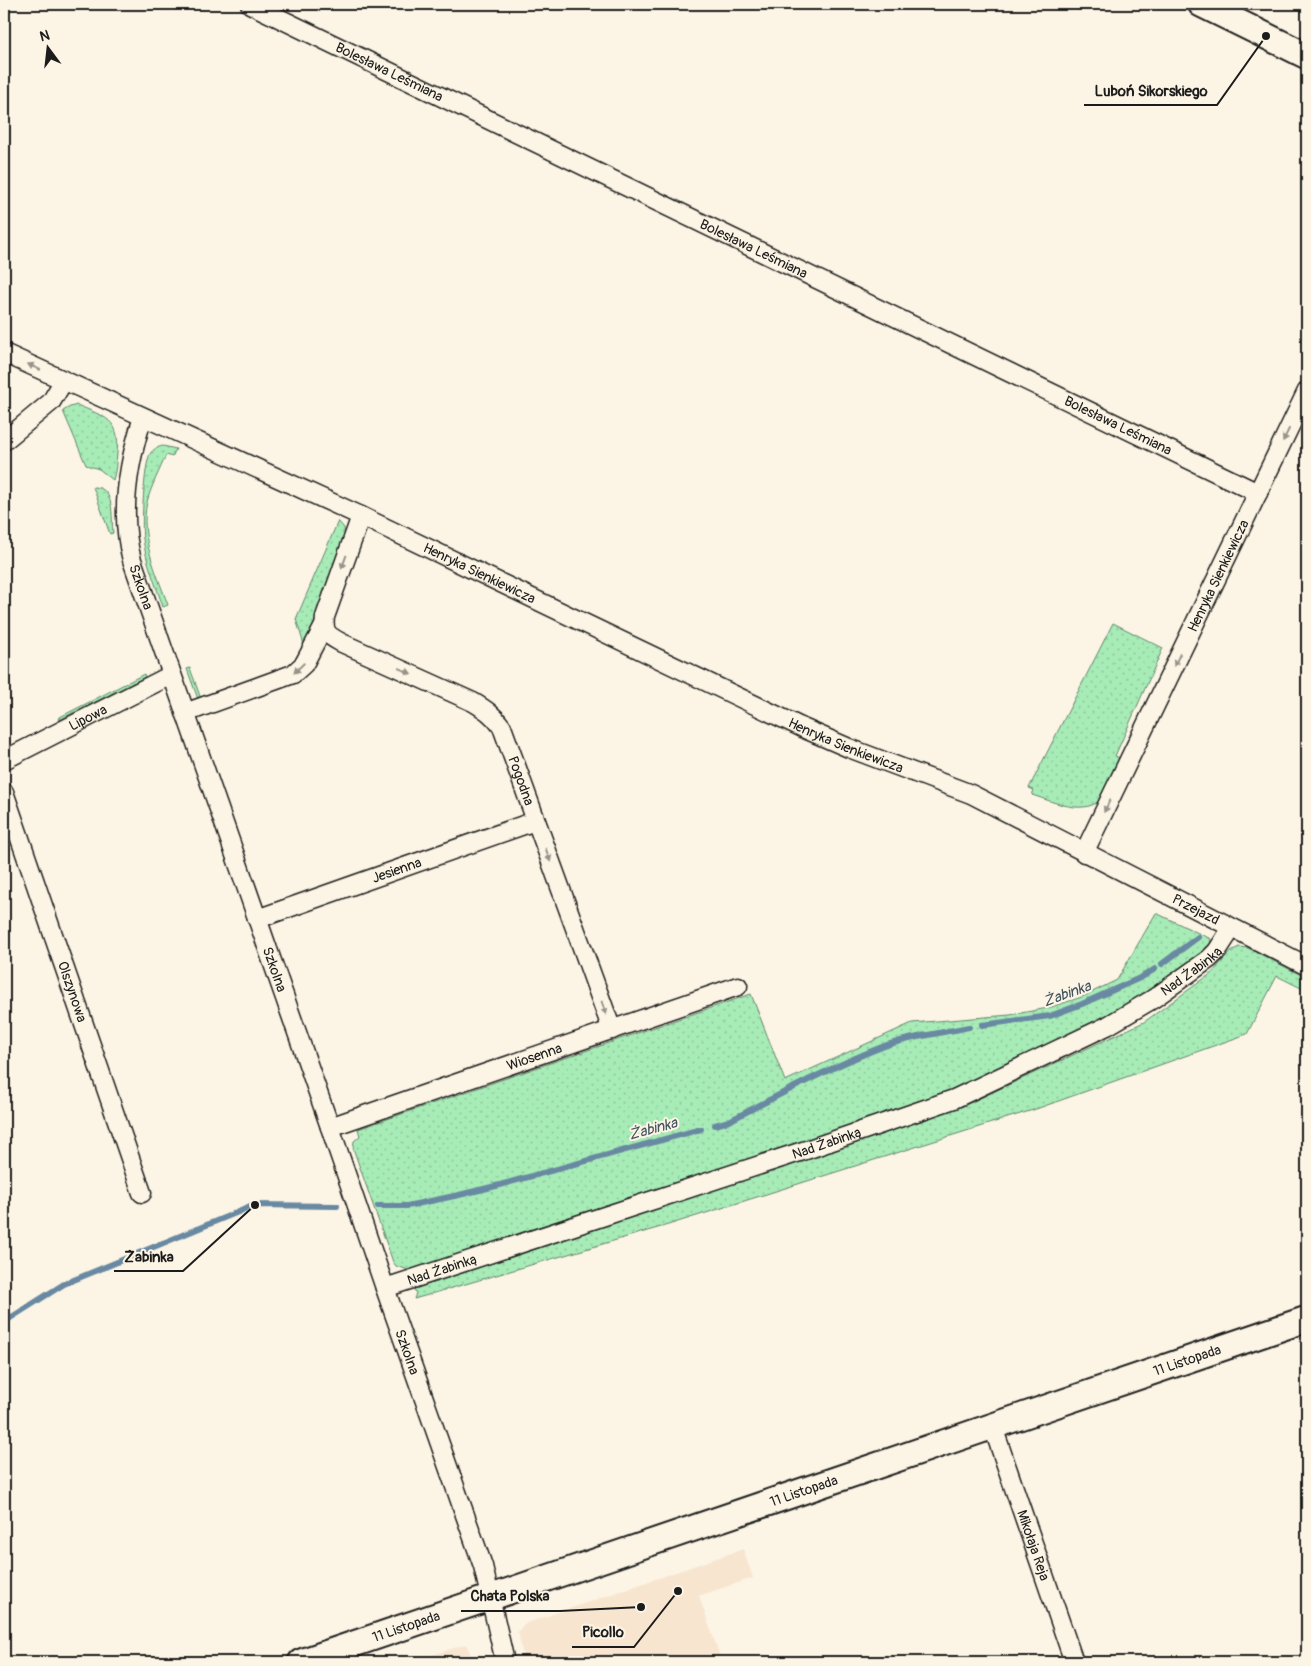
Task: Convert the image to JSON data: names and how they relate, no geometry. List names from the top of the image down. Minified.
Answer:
{"streets":{"street":["Bolesława Leśmiana","Henryka Sienkiewicza","Szkolna","Lipowa","Pogodna","Jesienna","Przejazd","Nad Żabinką","Olszynowa","Wiosenna","11 Listopada","Mikołaja Reja"]},"crossings":[["Bolesława Leśmiana","Henryka Sienkiewicza"],["Henryka Sienkiewicza","Szkolna"],["Henryka Sienkiewicza","Przejazd"],["Szkolna","Lipowa"],["Szkolna","Jesienna"],["Szkolna","Nad Żabinką"],["Szkolna","Wiosenna"],["Szkolna","11 Listopada"],["Pogodna","Jesienna"],["Pogodna","Wiosenna"],["Przejazd","Nad Żabinką"],["11 Listopada","Mikołaja Reja"]],"one_way":["Pogodna"],"water":["Żabinka"],"places":["Luboń Sikorskiego","Żabinka","Picollo","Chata Polska"],"north":"top"}
